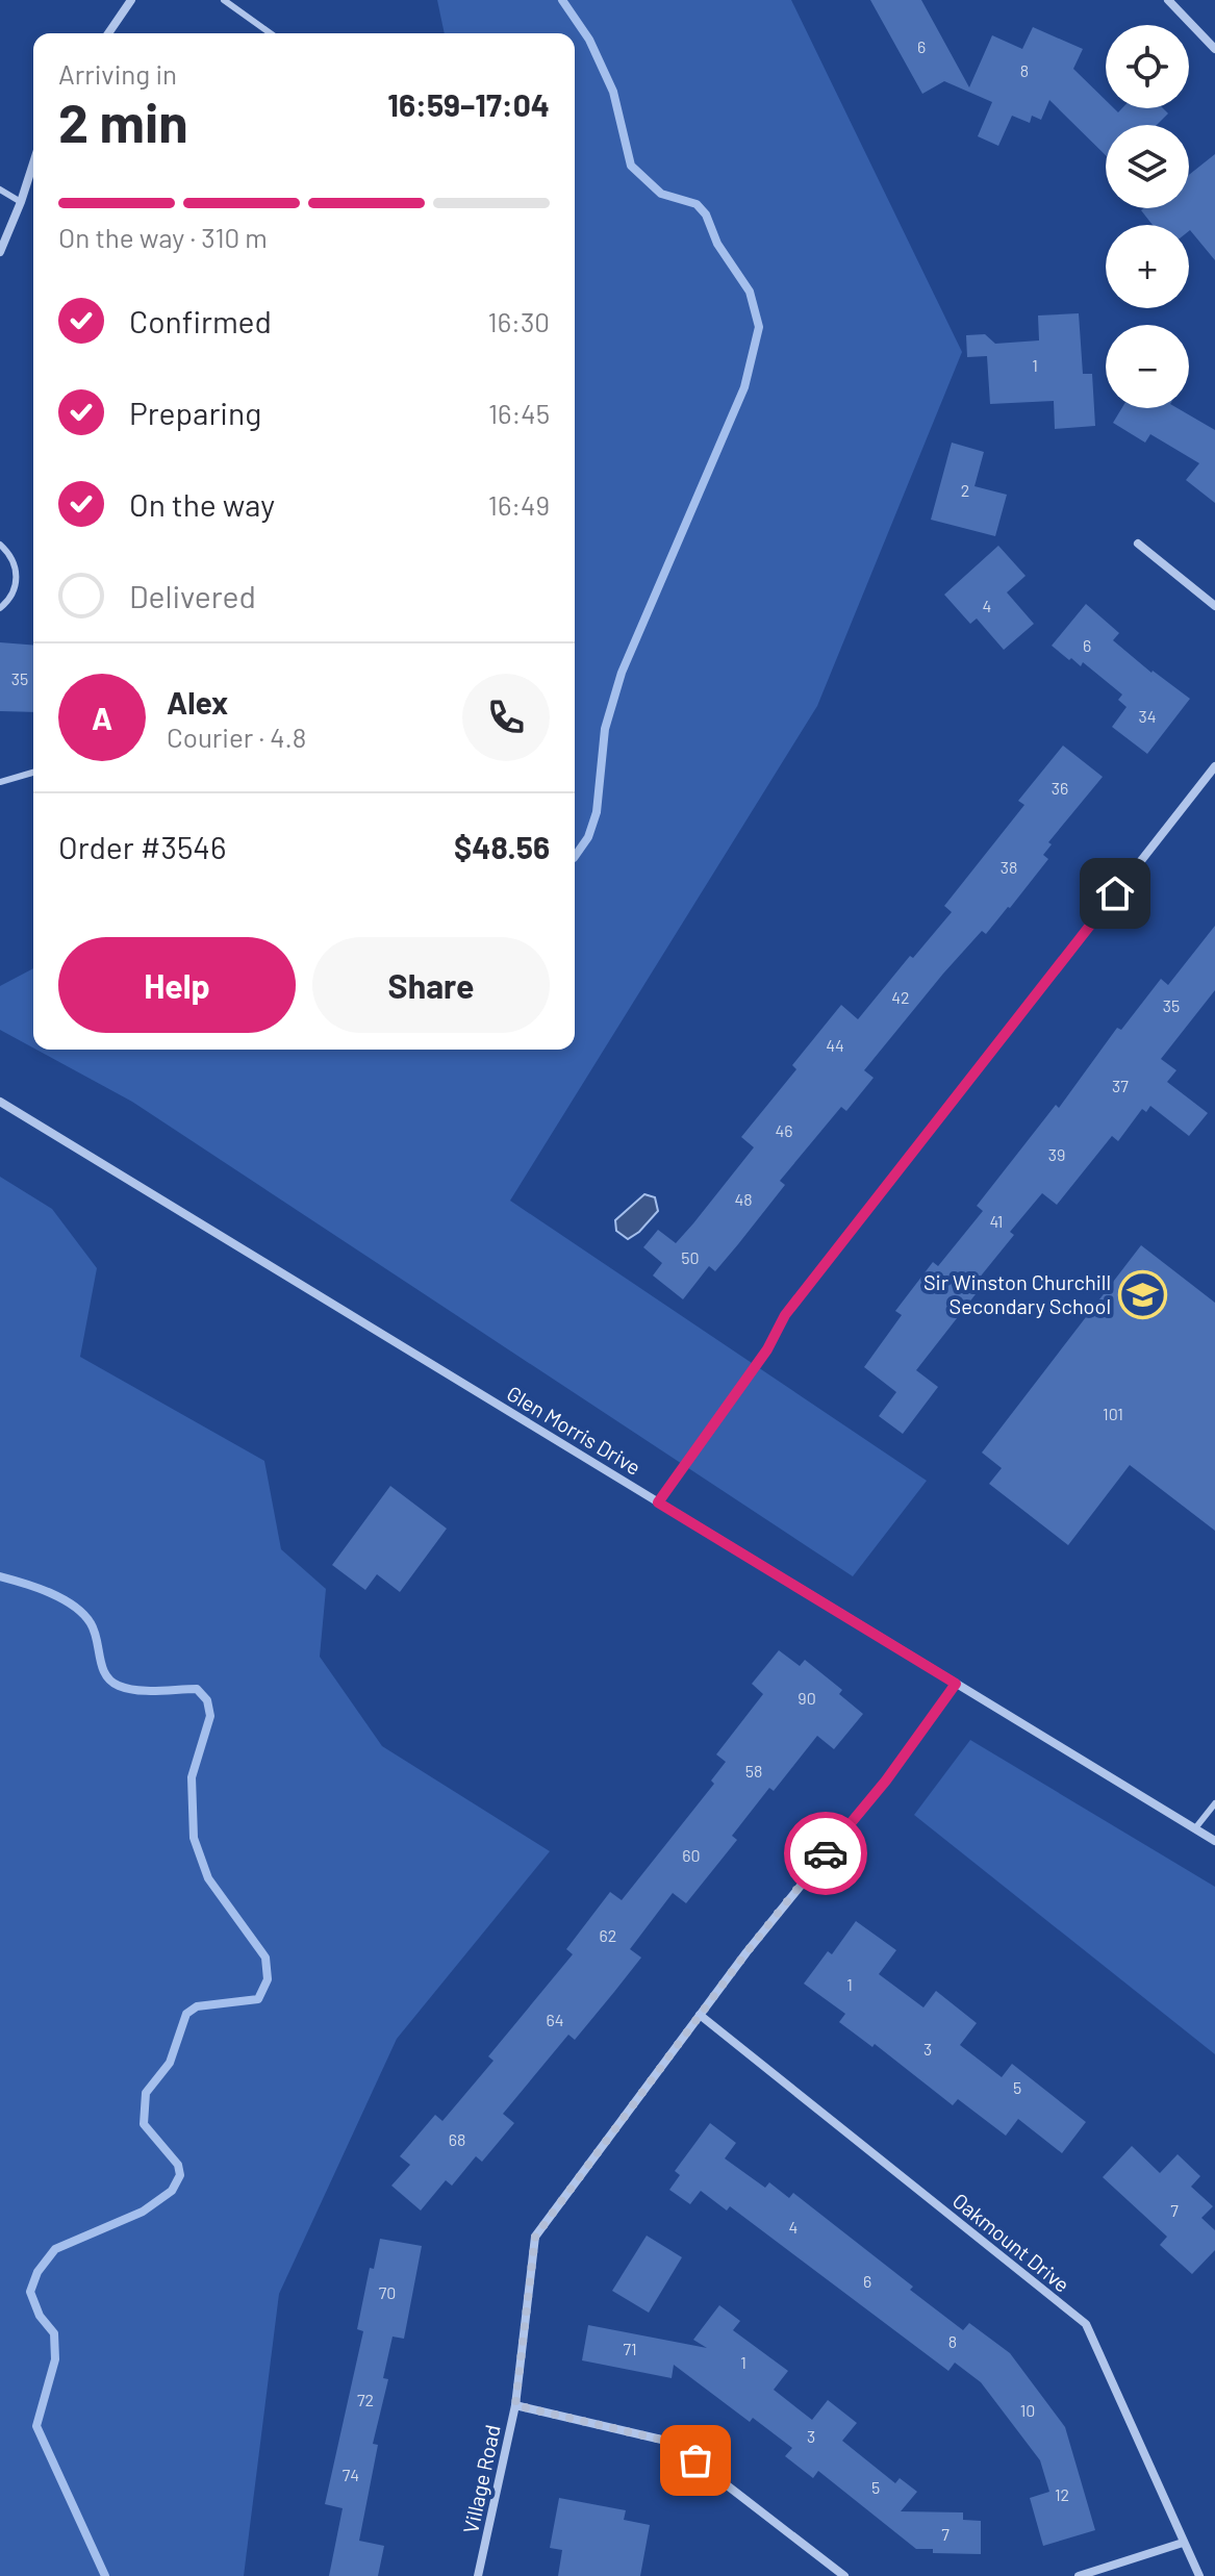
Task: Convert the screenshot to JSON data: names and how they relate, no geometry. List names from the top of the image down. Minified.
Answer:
{"streets":{"street":["Glen Morris Drive","Oakmount Drive","Village Road"]},"crossings":[["Glen Morris Drive","Village Road"],["Oakmount Drive","Village Road"]],"places":{"school or university":["Sir Winston Churchill Secondary School"]},"house_numbers":["6","8","1","2","4","6","35","34","36","38","42","35","44","37","46","39","48","41","50","101","90","58","60","62","1","64","3","5","68","7","4","6","70","8","71","1","72","10","3","74","5","12","7"],"page":{"map_buttons":["+","−"],"heading":["2 min","Arriving in","16:59–17:04"],"panel":["Alex","Courier · 4.8","Order #3546","$48.56"],"bar":"On the way · 310 m","list":[["Confirmed","16:30"],["Preparing","16:45"],["On the way","16:49"],"Delivered"],"round":"A","buttons":["Help","Share"]}}
